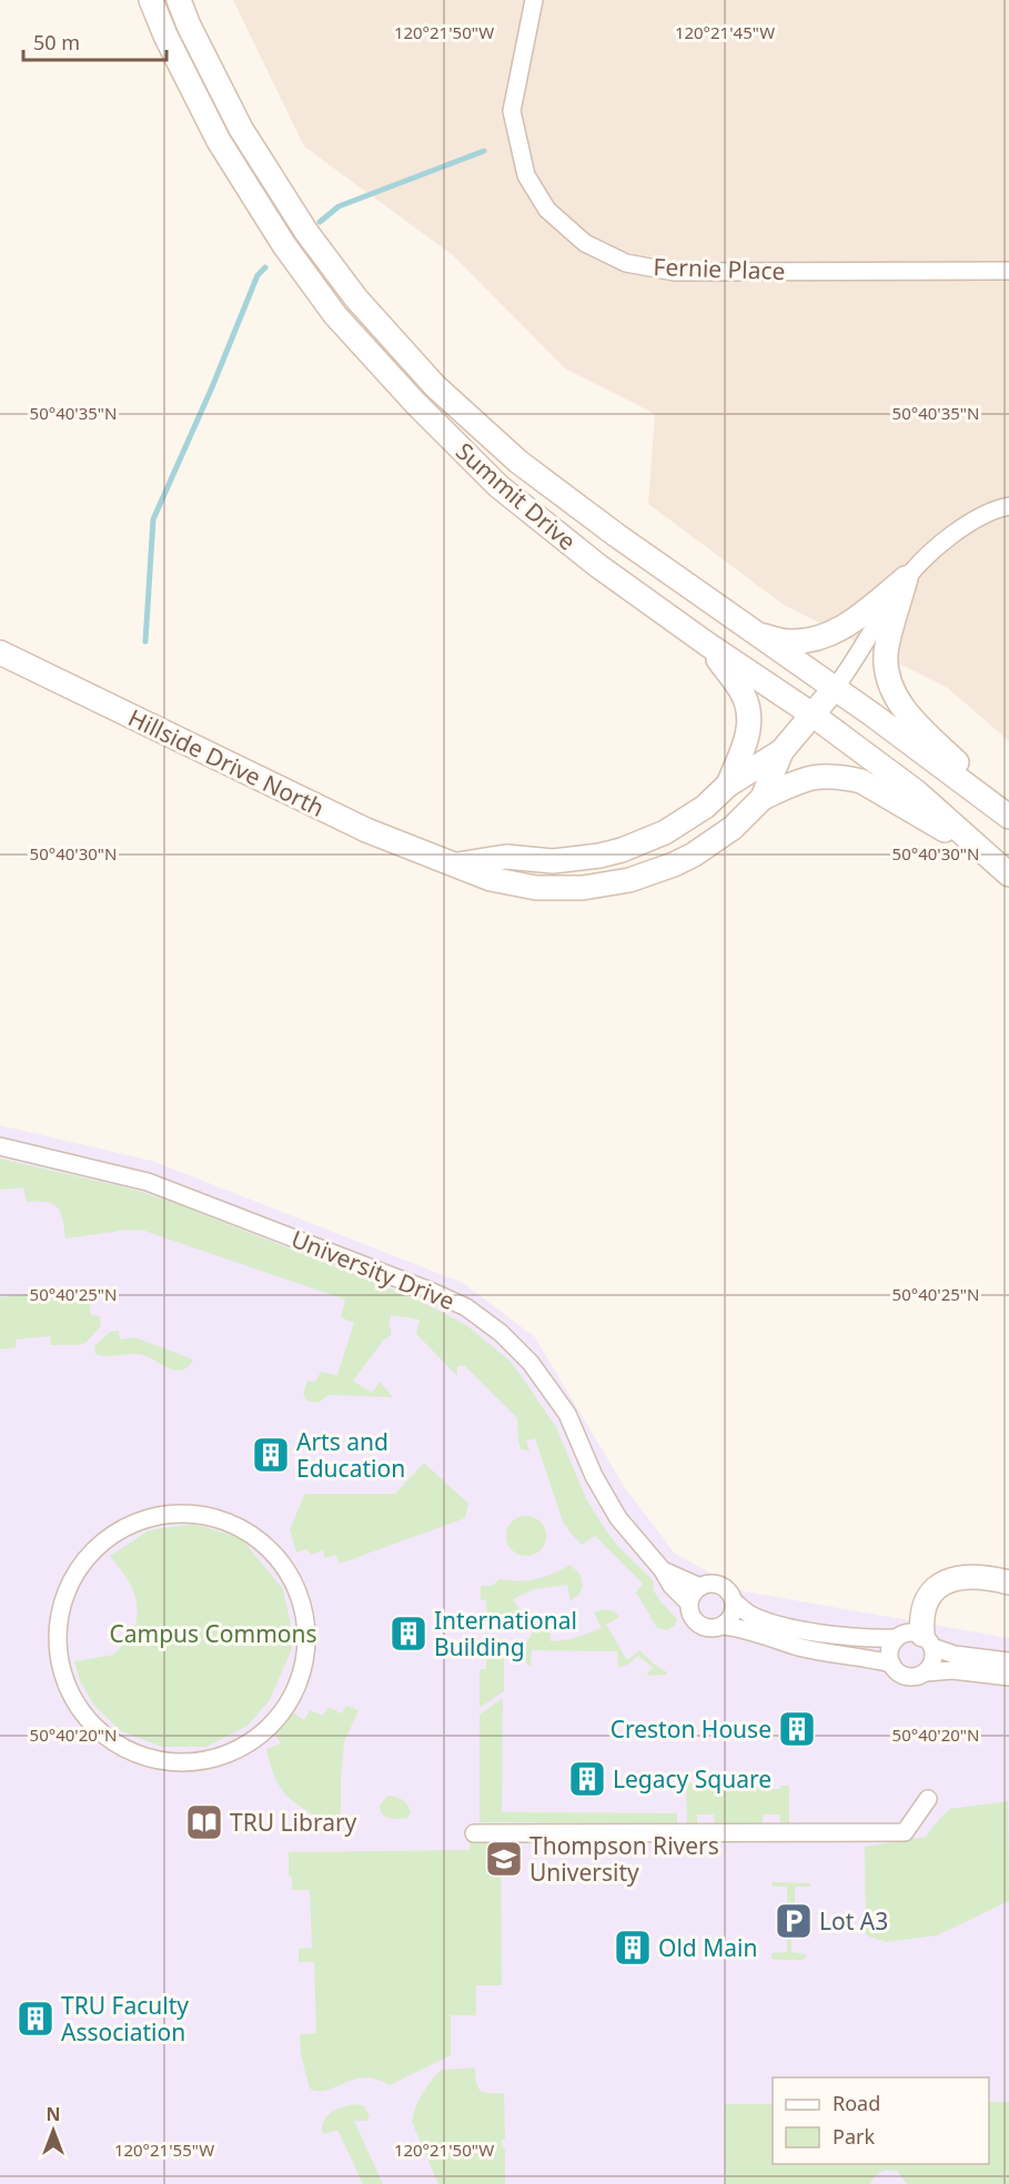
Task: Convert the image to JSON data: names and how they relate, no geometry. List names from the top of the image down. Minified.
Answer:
{"streets":{"main road":["Summit Drive","Hillside Drive North"],"street":["Fernie Place","University Drive"]},"crossings":[["Summit Drive","Hillside Drive North"]],"parks":["Campus Commons"],"places":{"building":["Arts and Education","International Building","Creston House","Legacy Square","Old Main","TRU Faculty Association"],"library":["TRU Library"],"school or university":["Thompson Rivers University"],"parking":["Lot A3"]},"legend":["Road","Park"],"scale_bar":"50 m","north":"top","coordinates":["120°21'50\"W","120°21'45\"W","50°40'35\"N","50°40'30\"N","50°40'25\"N","50°40'20\"N","120°21'55\"W"]}
